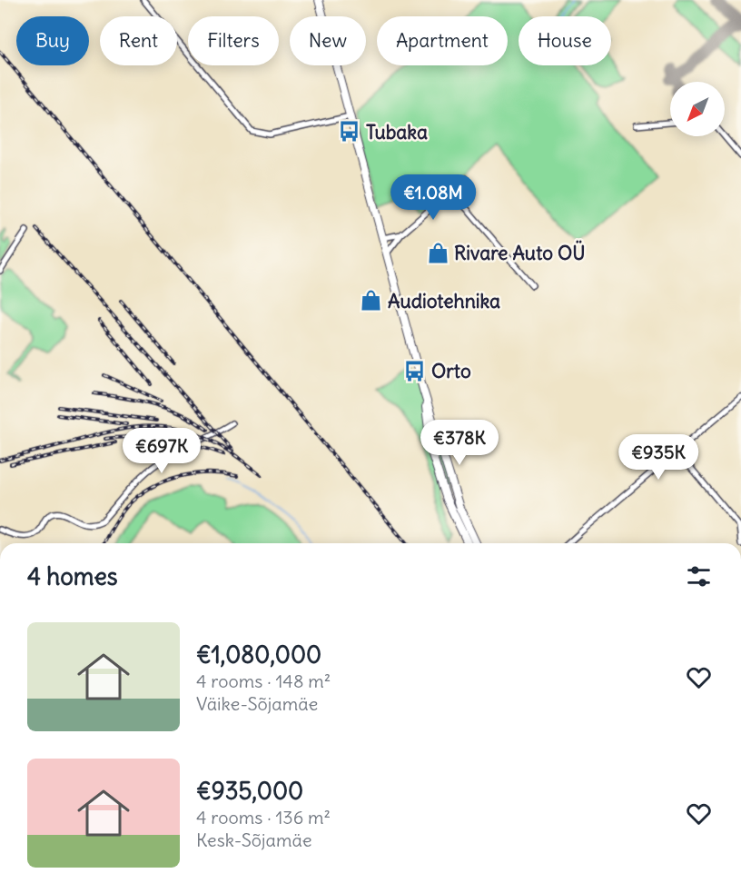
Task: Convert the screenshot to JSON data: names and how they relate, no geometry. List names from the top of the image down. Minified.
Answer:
{"places":{"bus stop":["Tubaka","Orto"],"shop":["Rivare Auto OÜ","Audiotehnika"]},"north":"bottom left","page":{"chip":["Buy","Rent","Filters","New","Apartment","House"],"price":["€1.08M","€378K","€697K","€935K"],"heading":"4 homes","list":[{"name":"€1,080,000","note":"4 rooms · 148 m² · Väike-Sõjamäe"},{"name":"€935,000","note":"4 rooms · 136 m² · Kesk-Sõjamäe"}]}}
